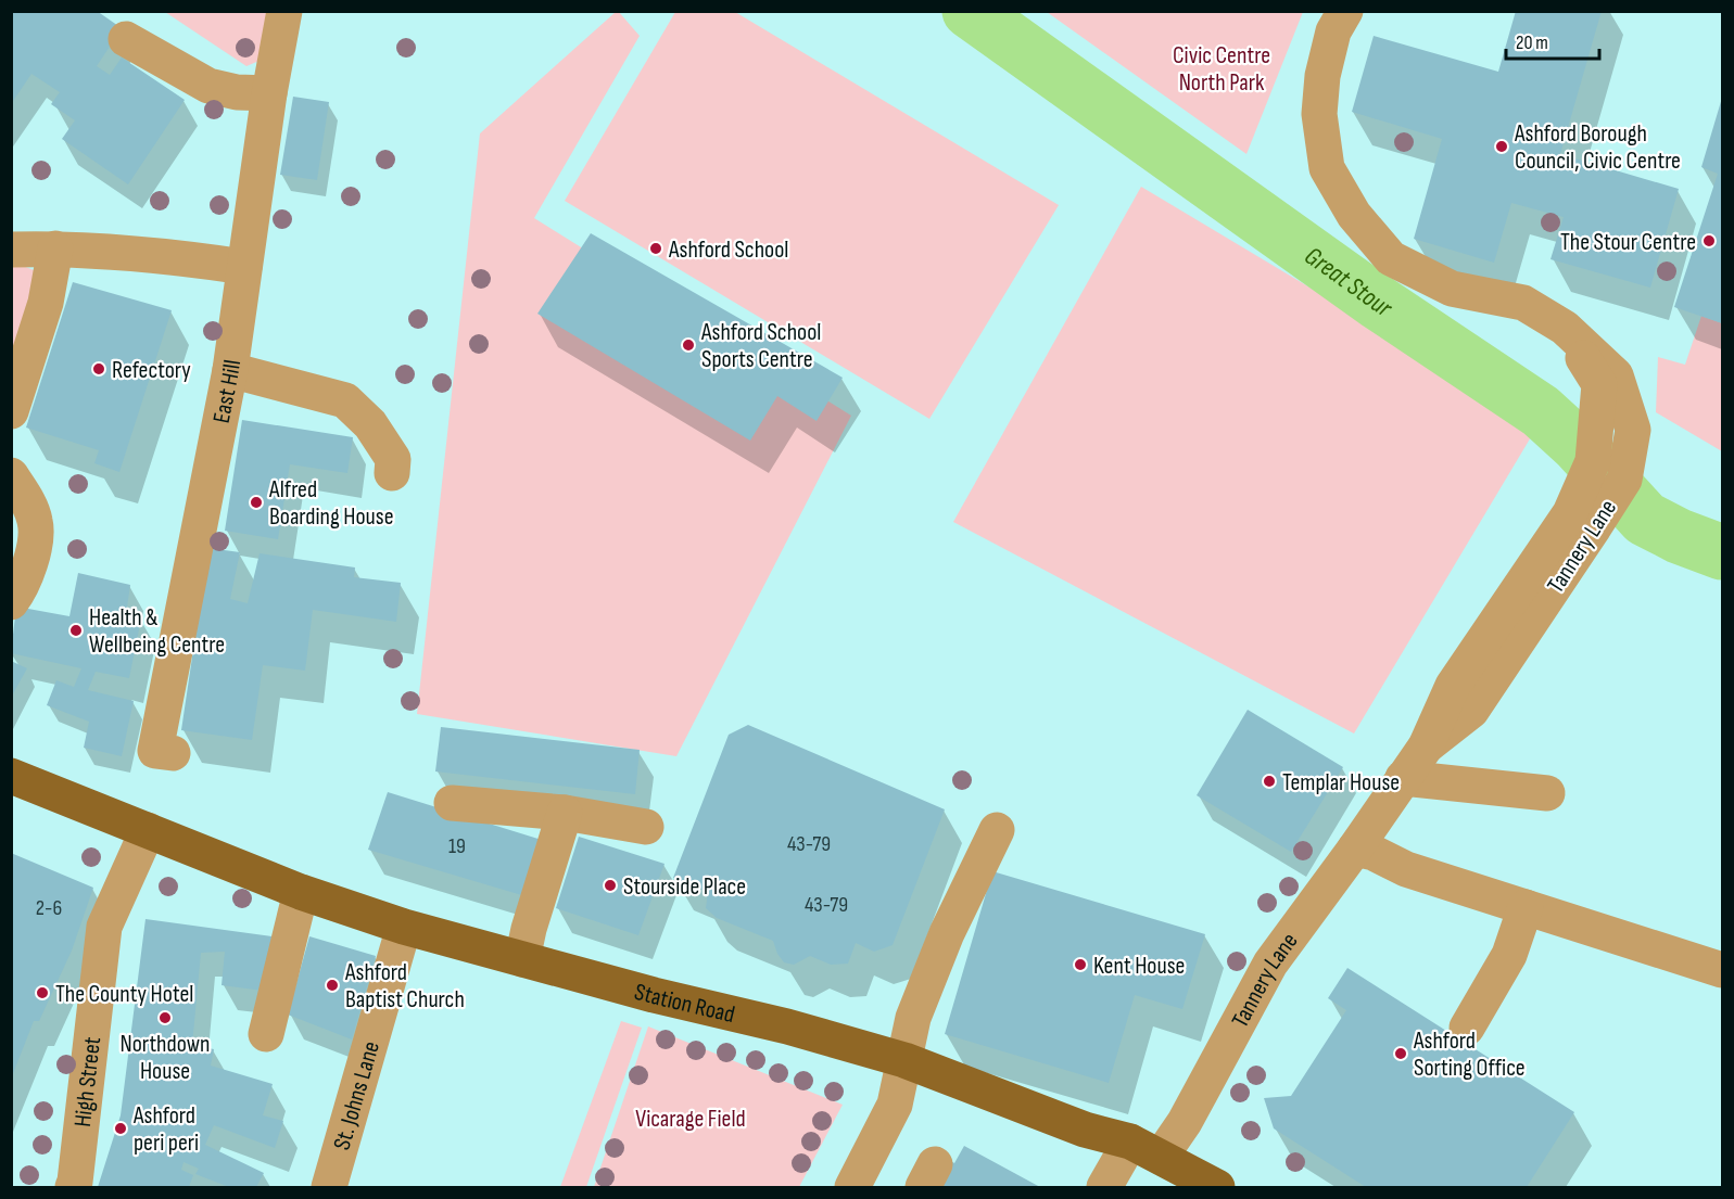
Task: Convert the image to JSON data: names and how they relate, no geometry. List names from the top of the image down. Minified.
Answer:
{"streets":{"main road":["Station Road"],"street":["East Hill","Tannery Lane","High Street","St. Johns Lane"]},"crossings":[["Tannery Lane","Station Road"],["Station Road","High Street"],["Station Road","St. Johns Lane"]],"water":["Great Stour"],"parks":["Civic Centre North Park","Vicarage Field"],"places":["Ashford Borough Council, Civic Centre","The Stour Centre","Ashford School","Ashford School Sports Centre","Refectory","Alfred Boarding House","Health & Wellbeing Centre","Templar House","Stourside Place","Kent House","Ashford Baptist Church","The County Hotel","Northdown House","Ashford Sorting Office","Ashford peri peri"],"house_numbers":["43-79","19","43-79","2-6"],"scale_bar":"20 m"}
